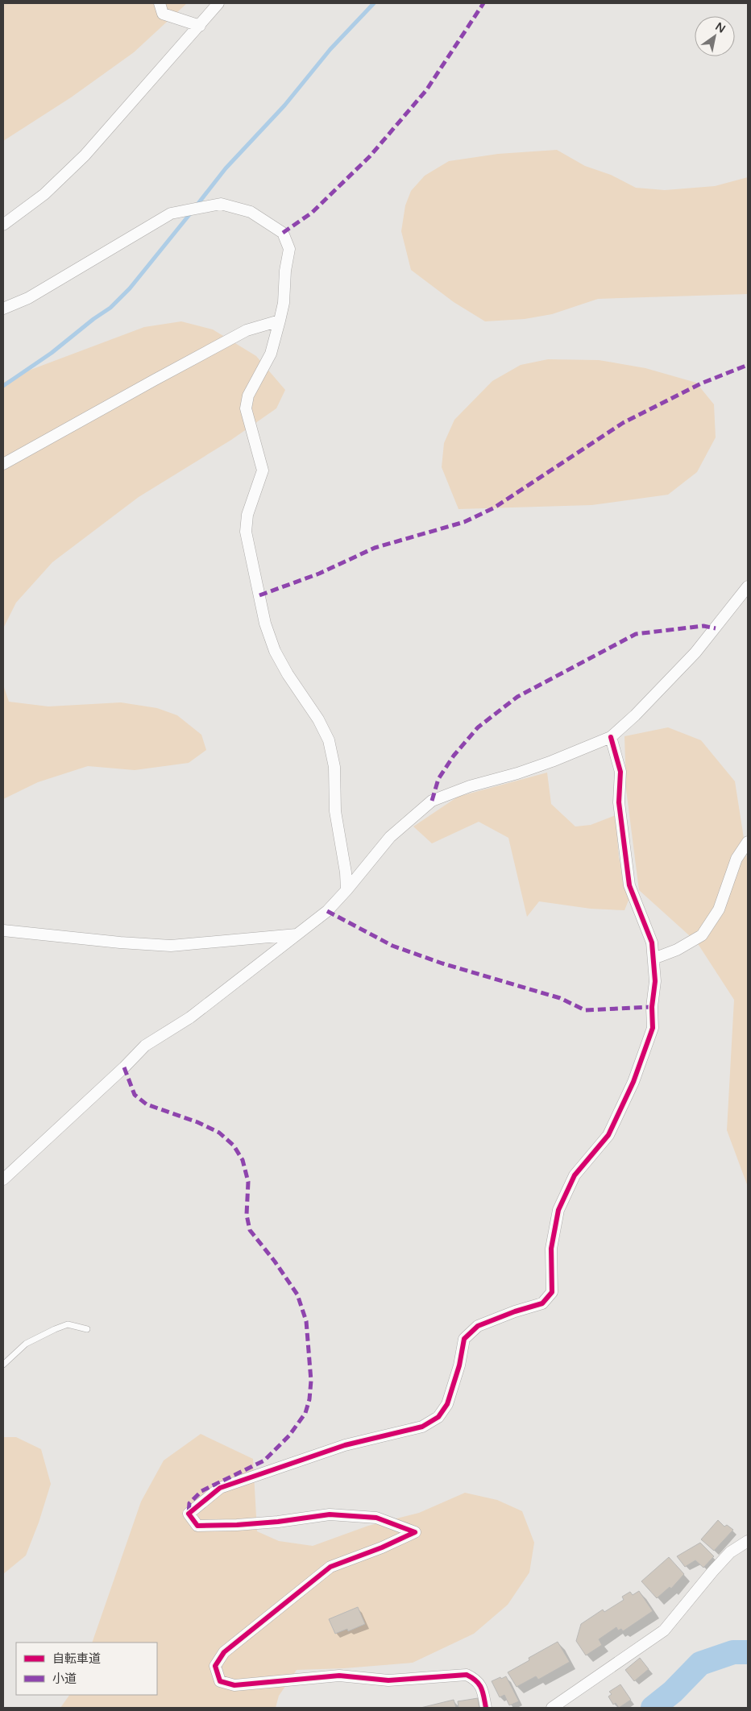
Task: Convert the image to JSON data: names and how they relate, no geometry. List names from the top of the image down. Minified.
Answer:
{"legend":["自転車道","小道"],"north":"top right"}
